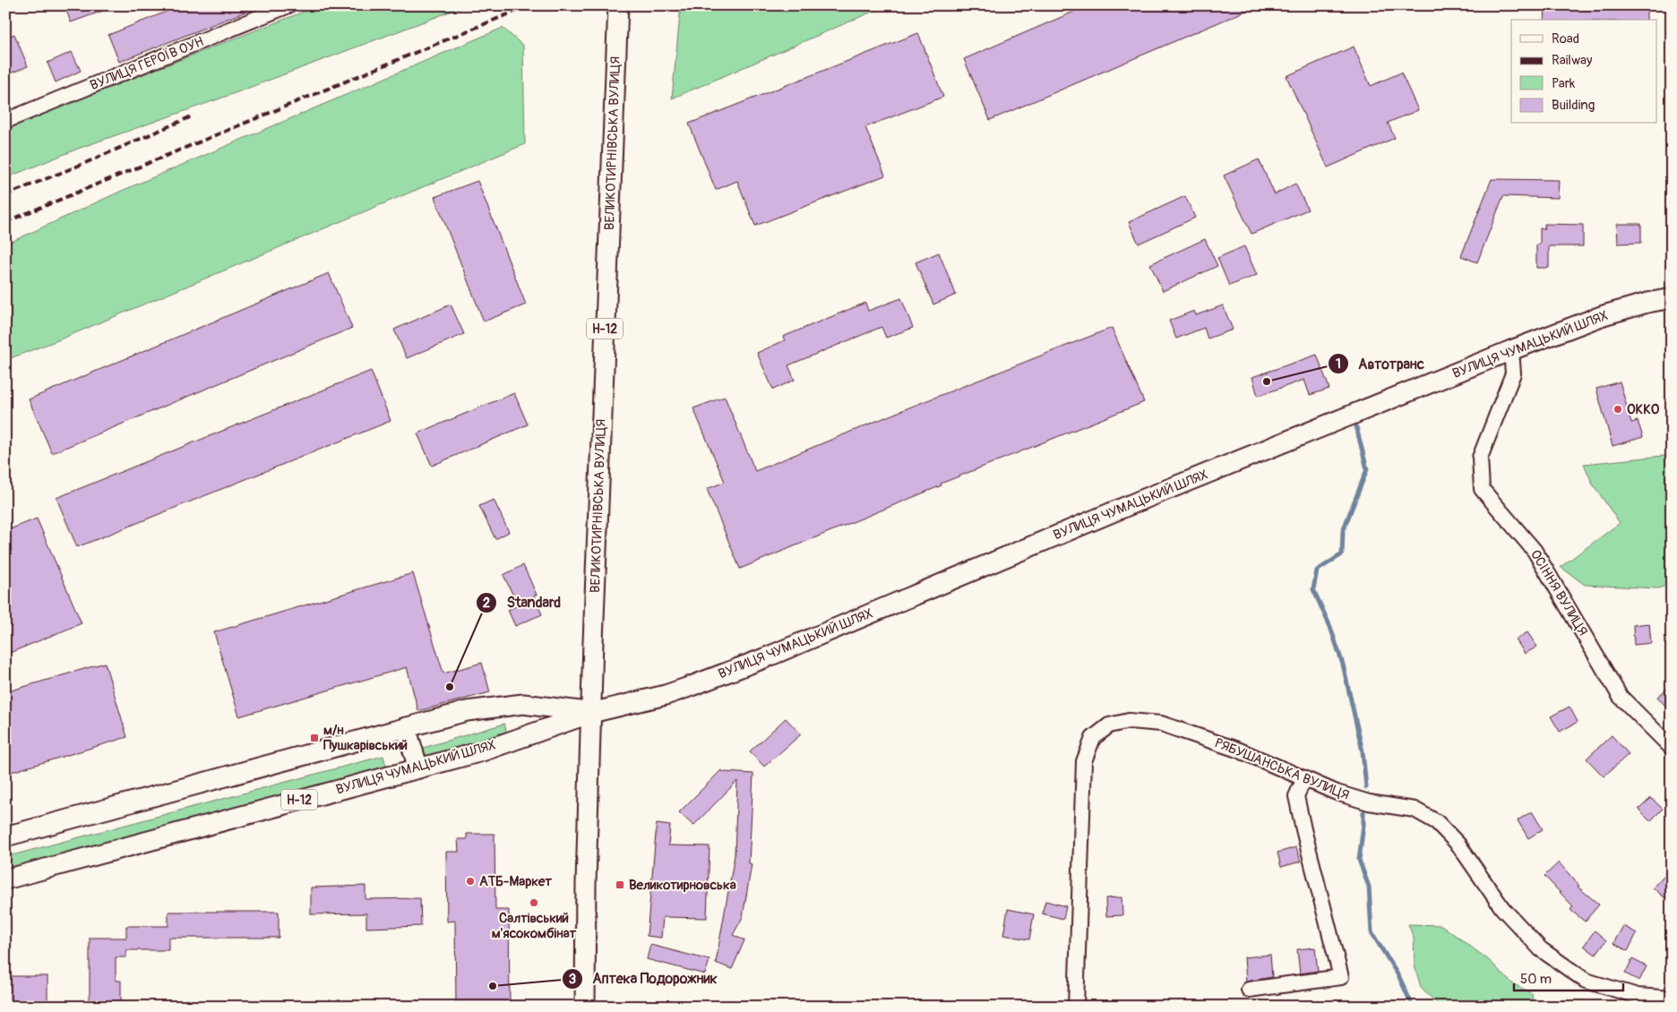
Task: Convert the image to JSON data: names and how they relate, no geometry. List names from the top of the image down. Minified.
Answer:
{"streets":{"main road":["ВЕЛИКОТИРНІВСЬКА ВУЛИЦЯ","Н-12","ВУЛИЦЯ ЧУМАЦЬКИЙ ШЛЯХ"],"street":["ВУЛИЦЯ ГЕРОЇВ ОУН","ОСІННЯ ВУЛИЦЯ","РЯБУШАНСЬКА ВУЛИЦЯ"]},"crossings":[["ВЕЛИКОТИРНІВСЬКА ВУЛИЦЯ","ВУЛИЦЯ ЧУМАЦЬКИЙ ШЛЯХ"],["ВУЛИЦЯ ЧУМАЦЬКИЙ ШЛЯХ","ОСІННЯ ВУЛИЦЯ"]],"places":{"other":["Автотранс","ОККО","Standard","АТБ-Маркет","Салтівський м'ясокомбінат","Аптека Подорожник"],"transit":["м/н Пушкарівський","Великотирновська"]},"legend":["Road","Railway","Park","Building"],"scale_bar":"50 m"}
